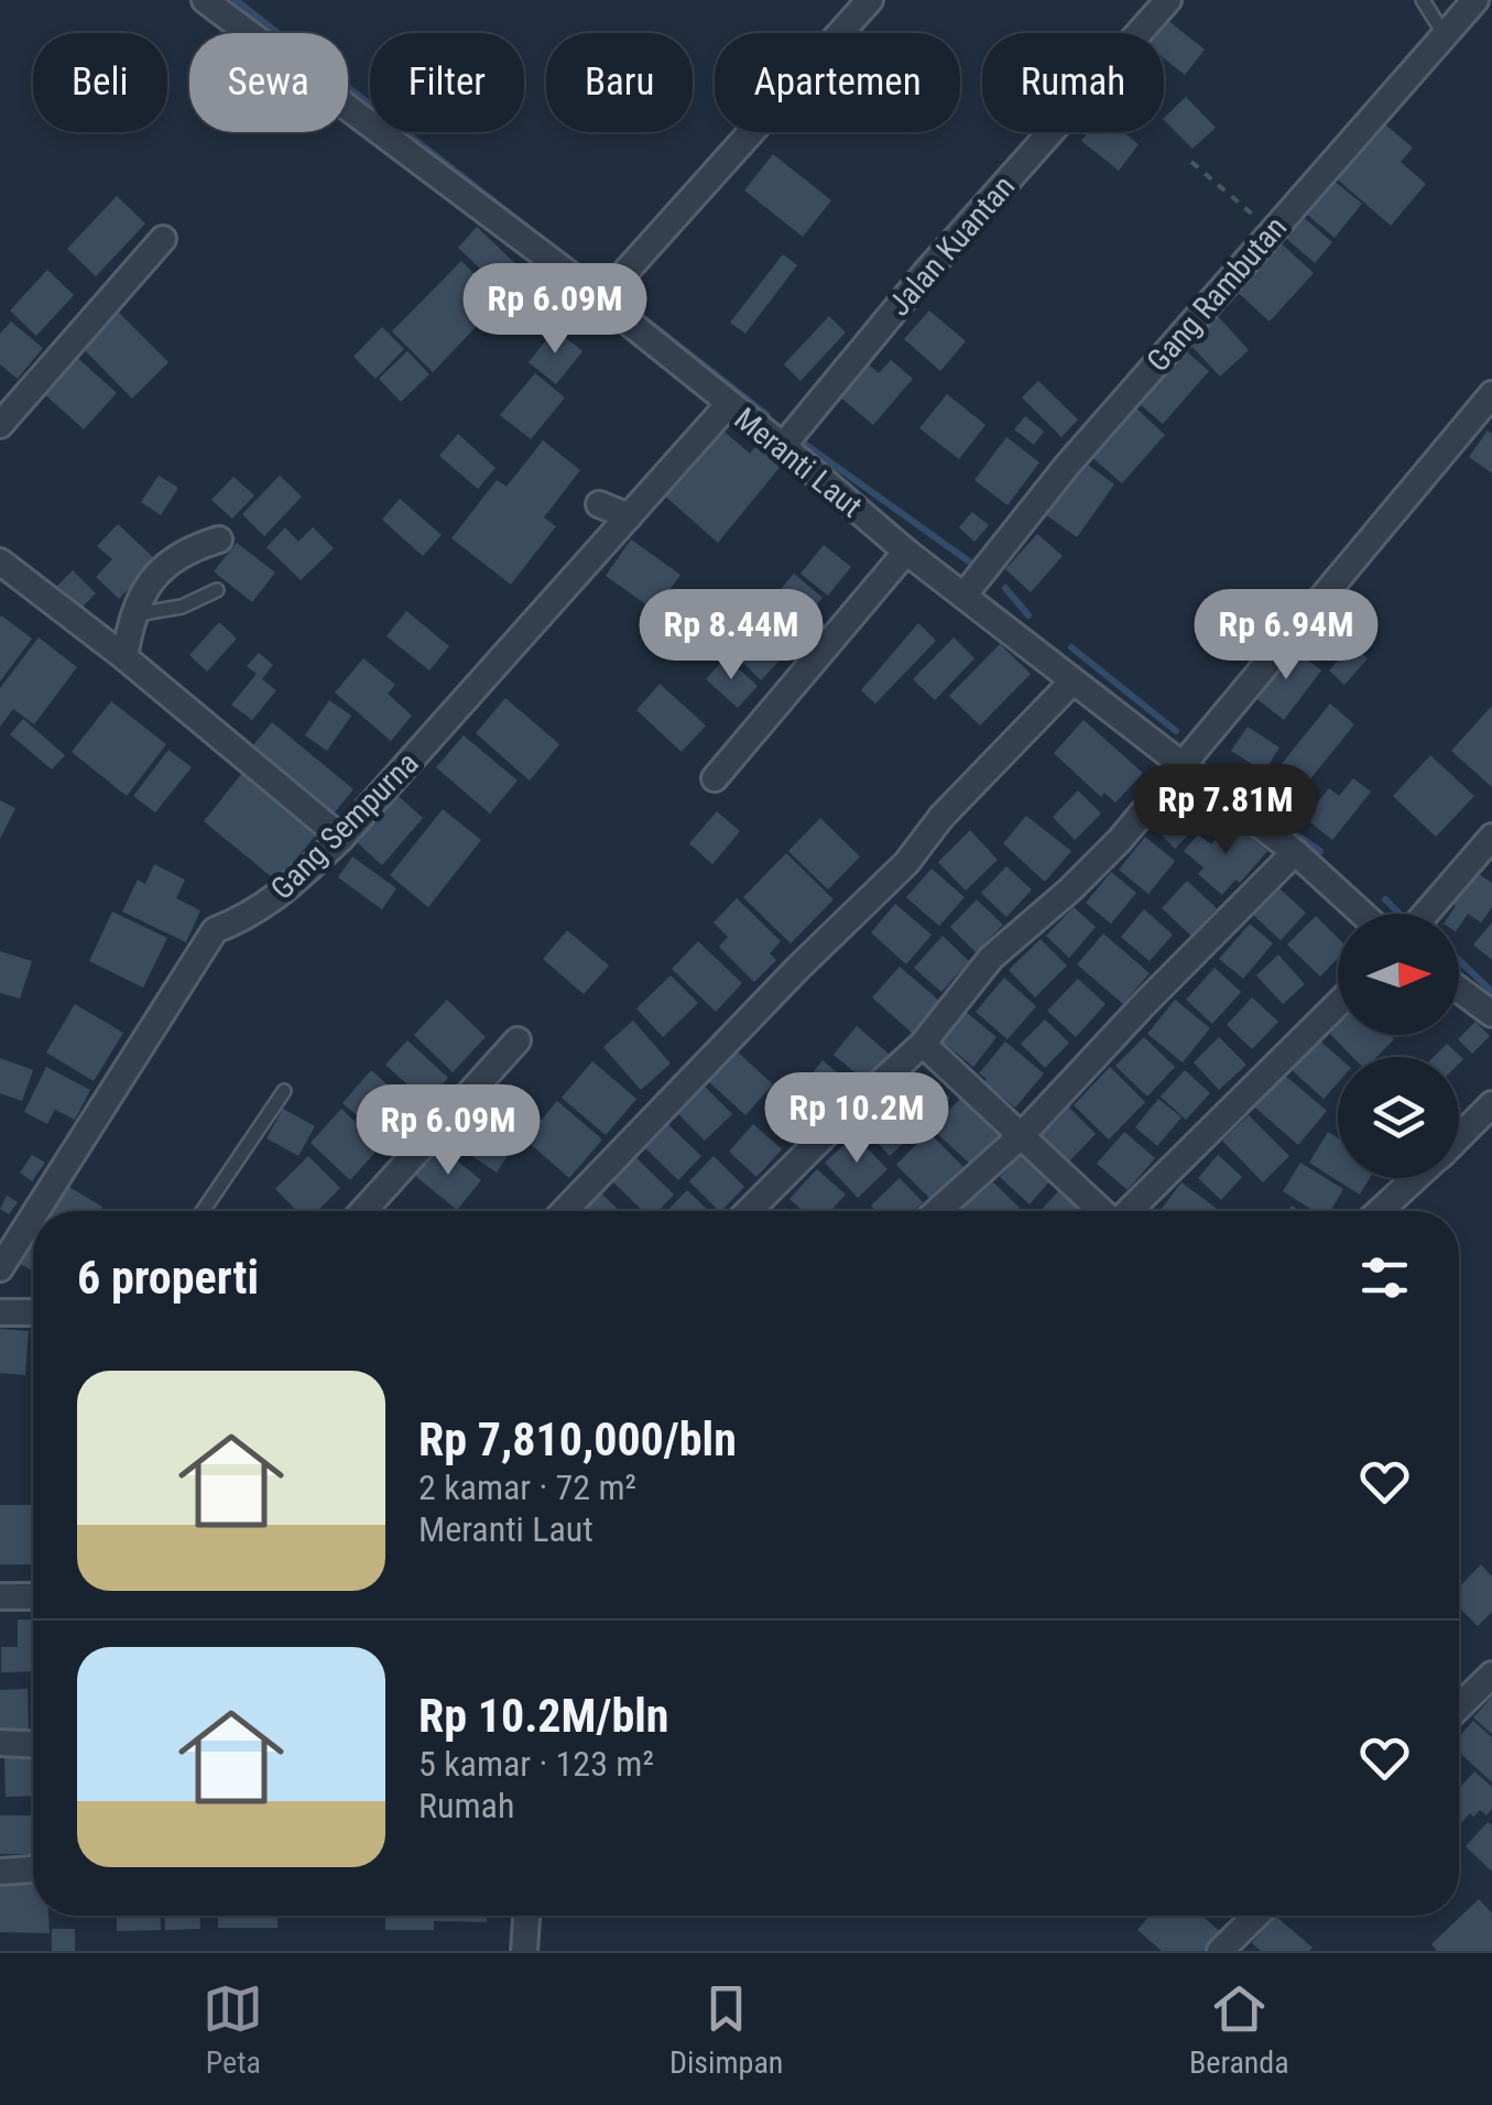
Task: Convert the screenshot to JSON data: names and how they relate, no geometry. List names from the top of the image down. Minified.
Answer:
{"streets":{"street":["Jalan Kuantan","Gang Rambutan","Meranti Laut","Gang Sempurna"]},"crossings":[["Jalan Kuantan","Meranti Laut"],["Gang Rambutan","Meranti Laut"],["Meranti Laut","Gang Sempurna"]],"north":"right","page":{"chip":["Beli","Sewa","Filter","Baru","Apartemen","Rumah"],"price":["Rp 6.09M","Rp 8.44M","Rp 6.94M","Rp 7.81M","Rp 10.2M","Rp 6.09M"],"heading":"6 properti","list":[{"name":"Rp 7,810,000/bln","note":"2 kamar · 72 m² · Meranti Laut"},{"name":"Rp 10.2M/bln","note":"5 kamar · 123 m² · Rumah"}],"tabs":["Peta","Disimpan","Beranda"]}}
